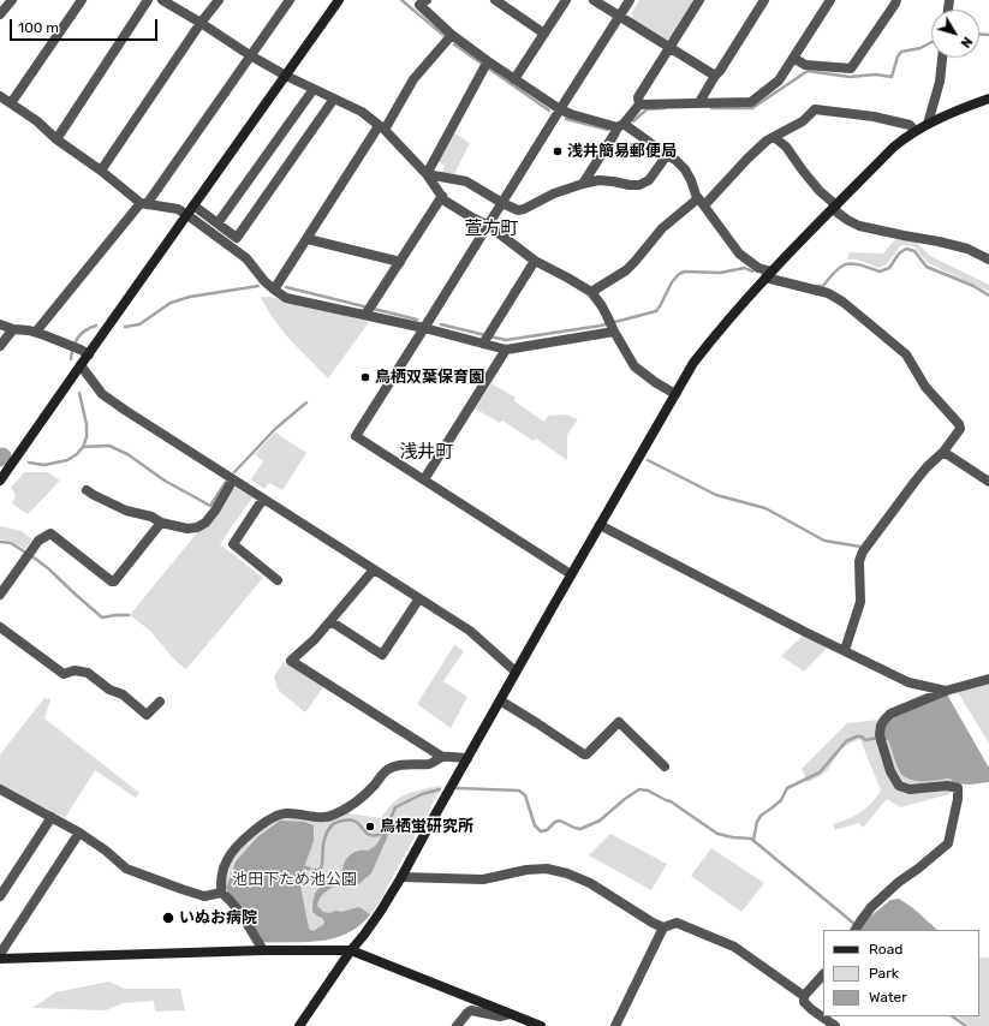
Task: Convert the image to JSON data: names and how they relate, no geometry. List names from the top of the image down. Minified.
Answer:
{"districts":["萱方町","浅井町"],"parks":["池田下ため池公園"],"places":["浅井簡易郵便局","鳥栖双葉保育園","鳥栖蛍研究所","いぬお病院"],"legend":["Road","Park","Water"],"scale_bar":"100 m","north":"bottom right"}
